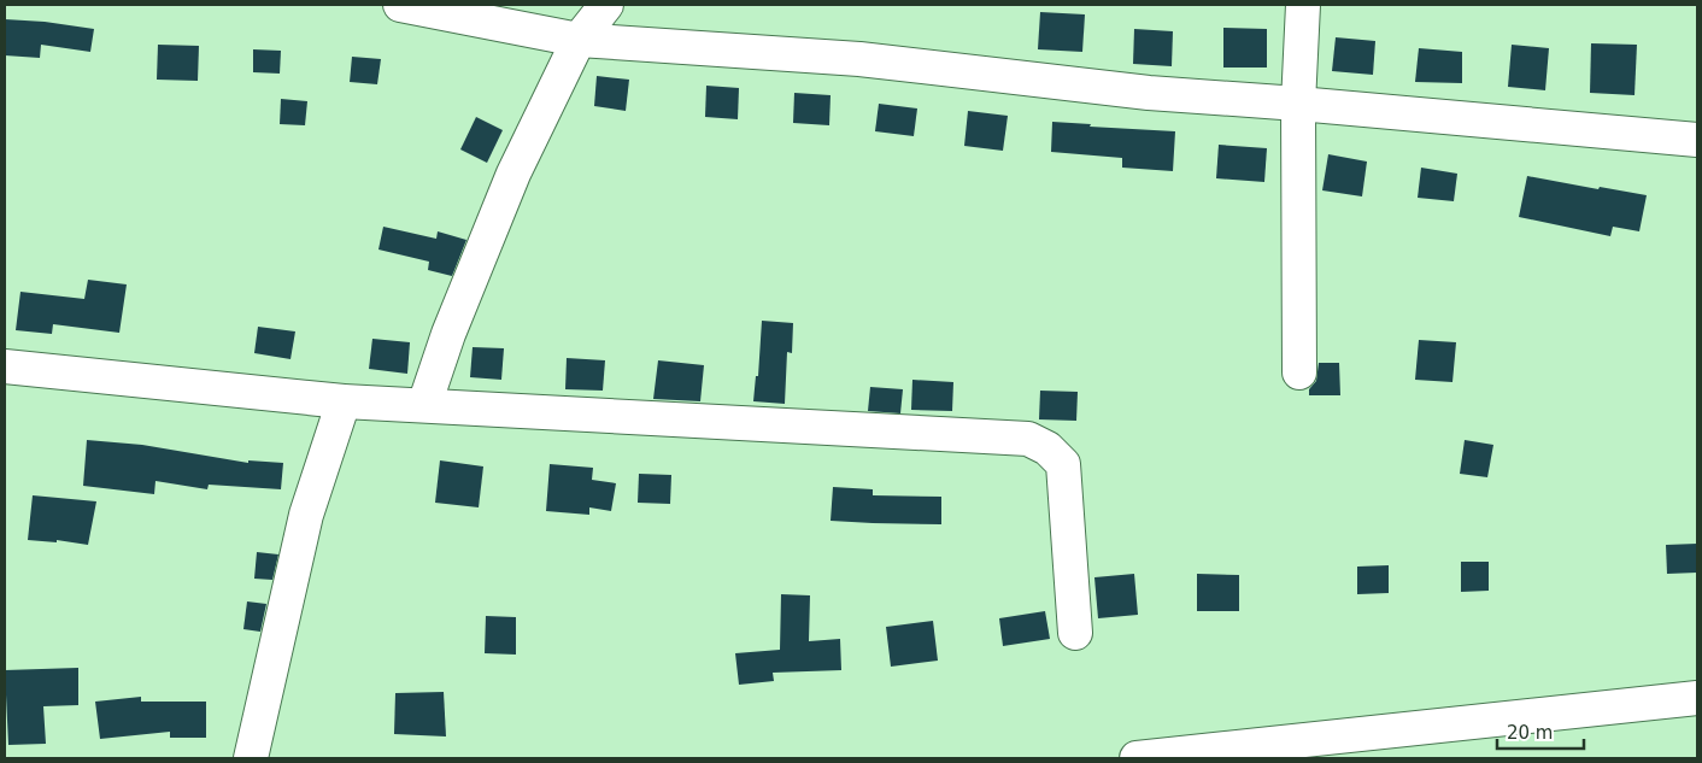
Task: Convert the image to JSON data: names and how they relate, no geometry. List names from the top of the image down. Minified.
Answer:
{"scale_bar":"20 m"}
